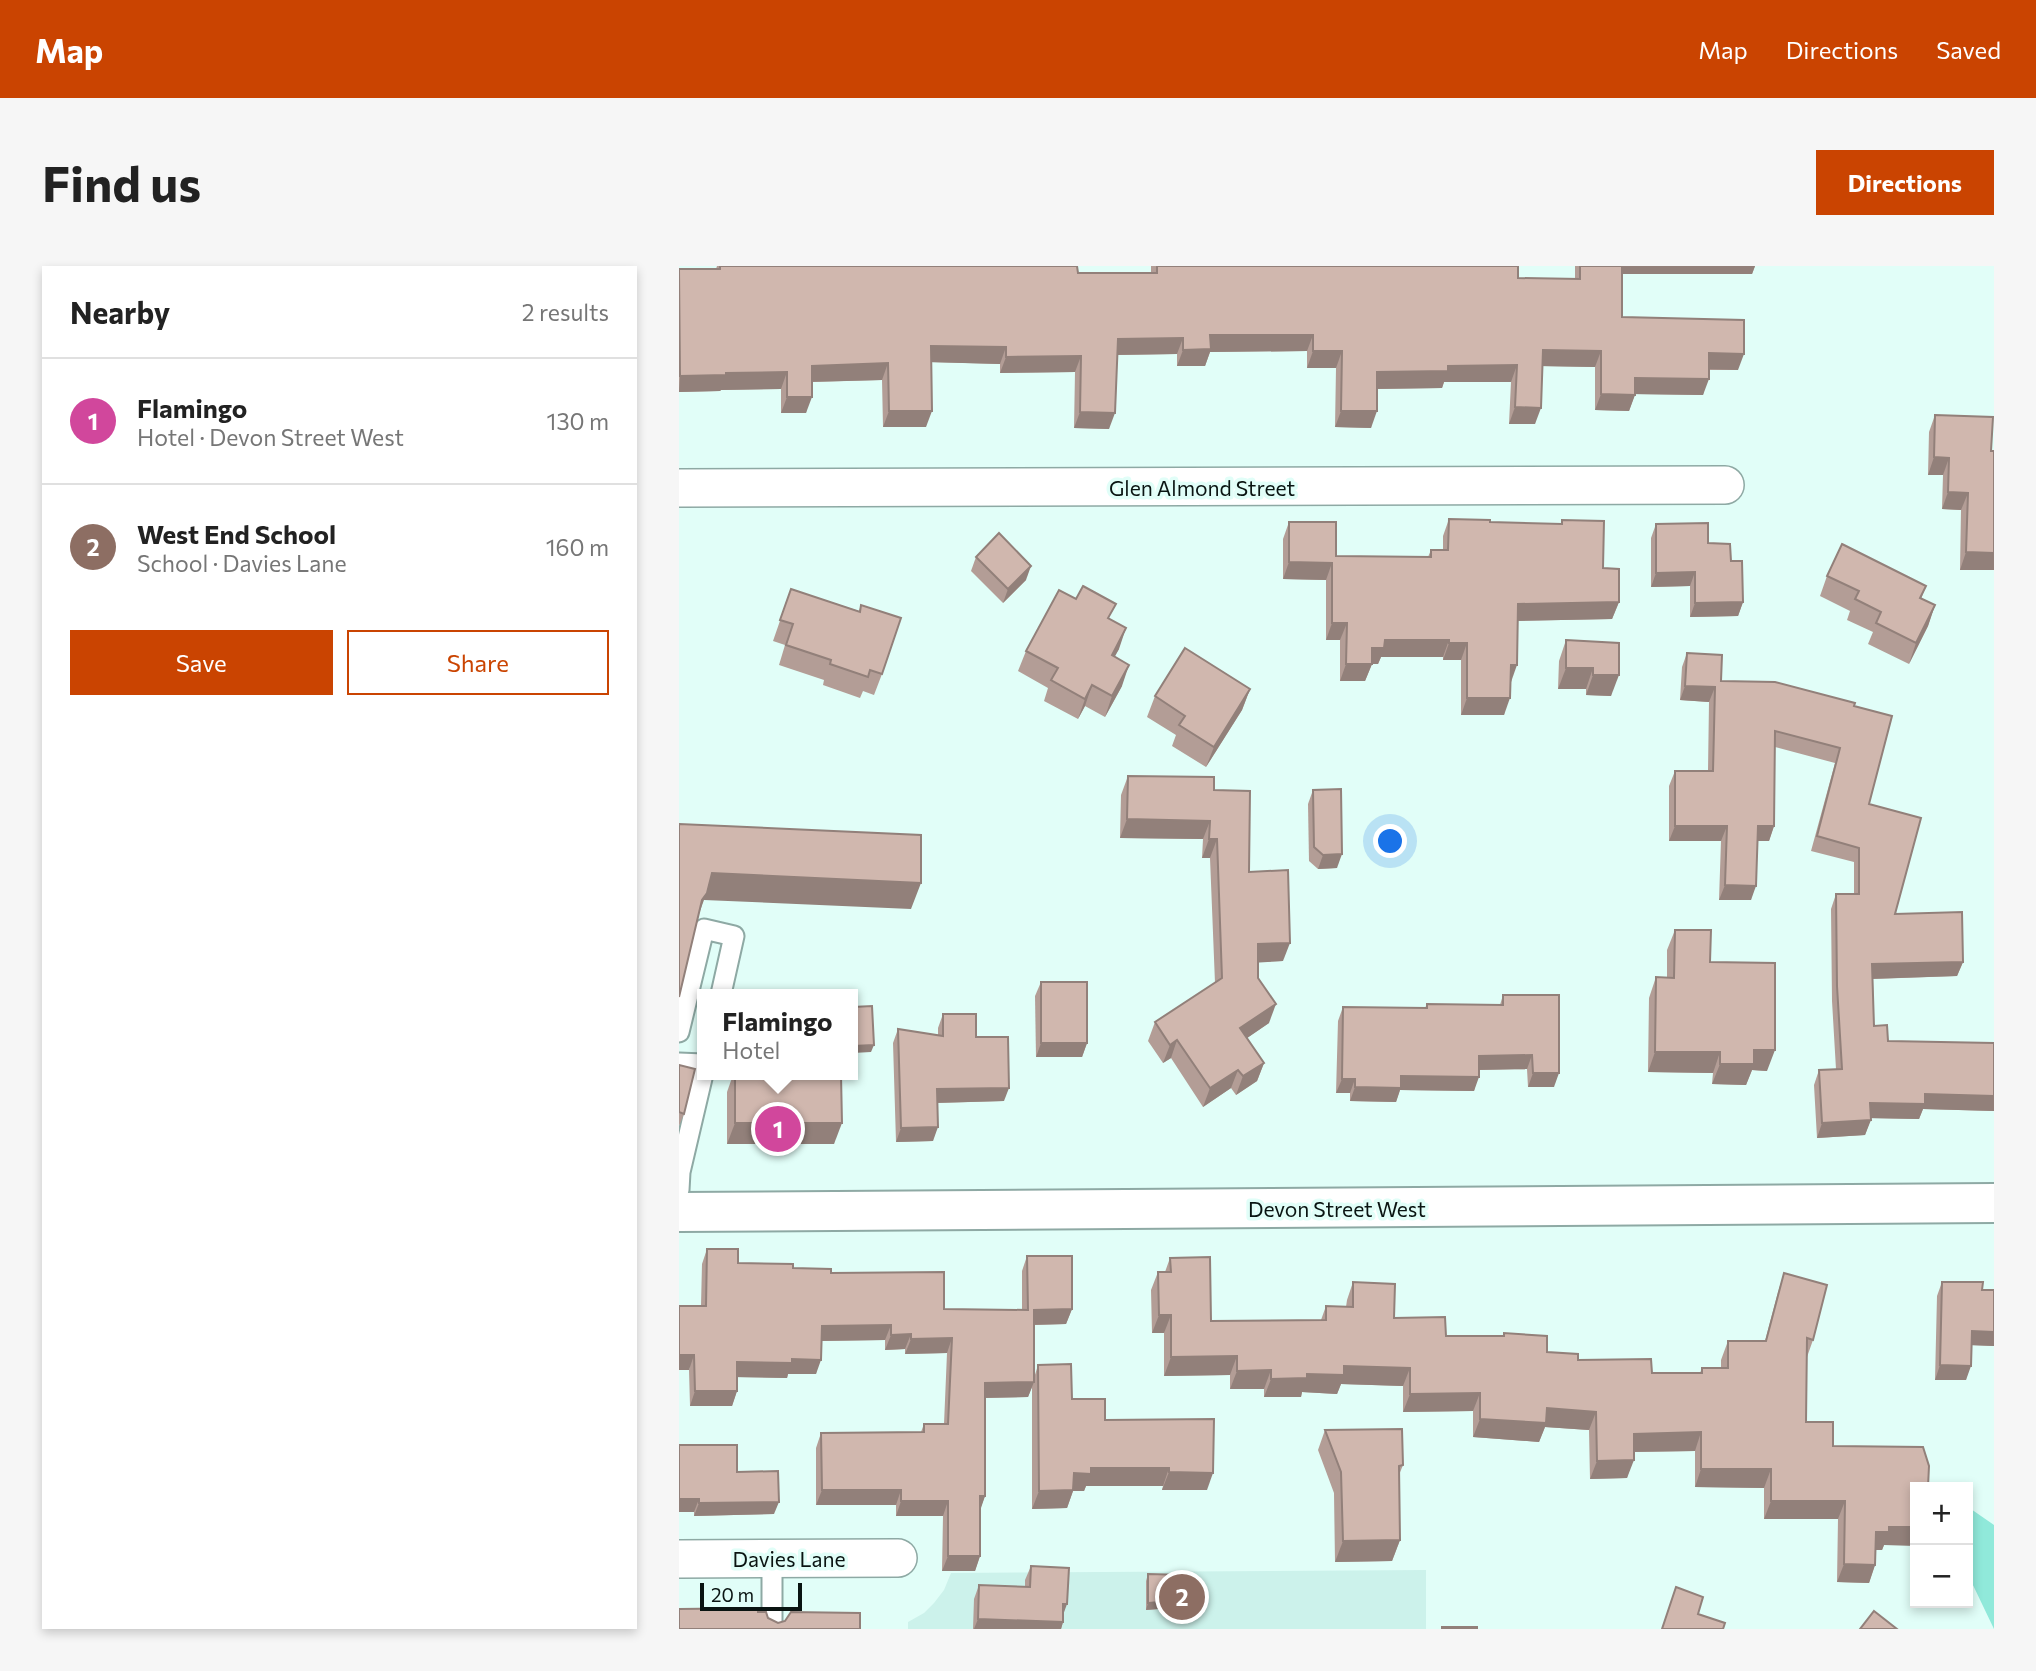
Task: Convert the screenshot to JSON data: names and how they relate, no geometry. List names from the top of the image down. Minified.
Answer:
{"streets":{"main road":["Devon Street West"],"street":["Glen Almond Street","Davies Lane"]},"scale_bar":"20 m","page":{"header":"Map","nav":["Map","Directions","Saved"],"buttons":["Directions",["Save","Share"]],"title":"Find us","heading":["Nearby","2 results"],"list":[{"mark":"1","name":"Flamingo","note":"Hotel · Devon Street West","value":"130 m"},{"mark":"2","name":"West End School","note":"School · Davies Lane","value":"160 m"}],"popup":["Flamingo","Hotel"],"pins":["1","2"],"map_buttons":["+","−"],"scale":"20 m"}}
